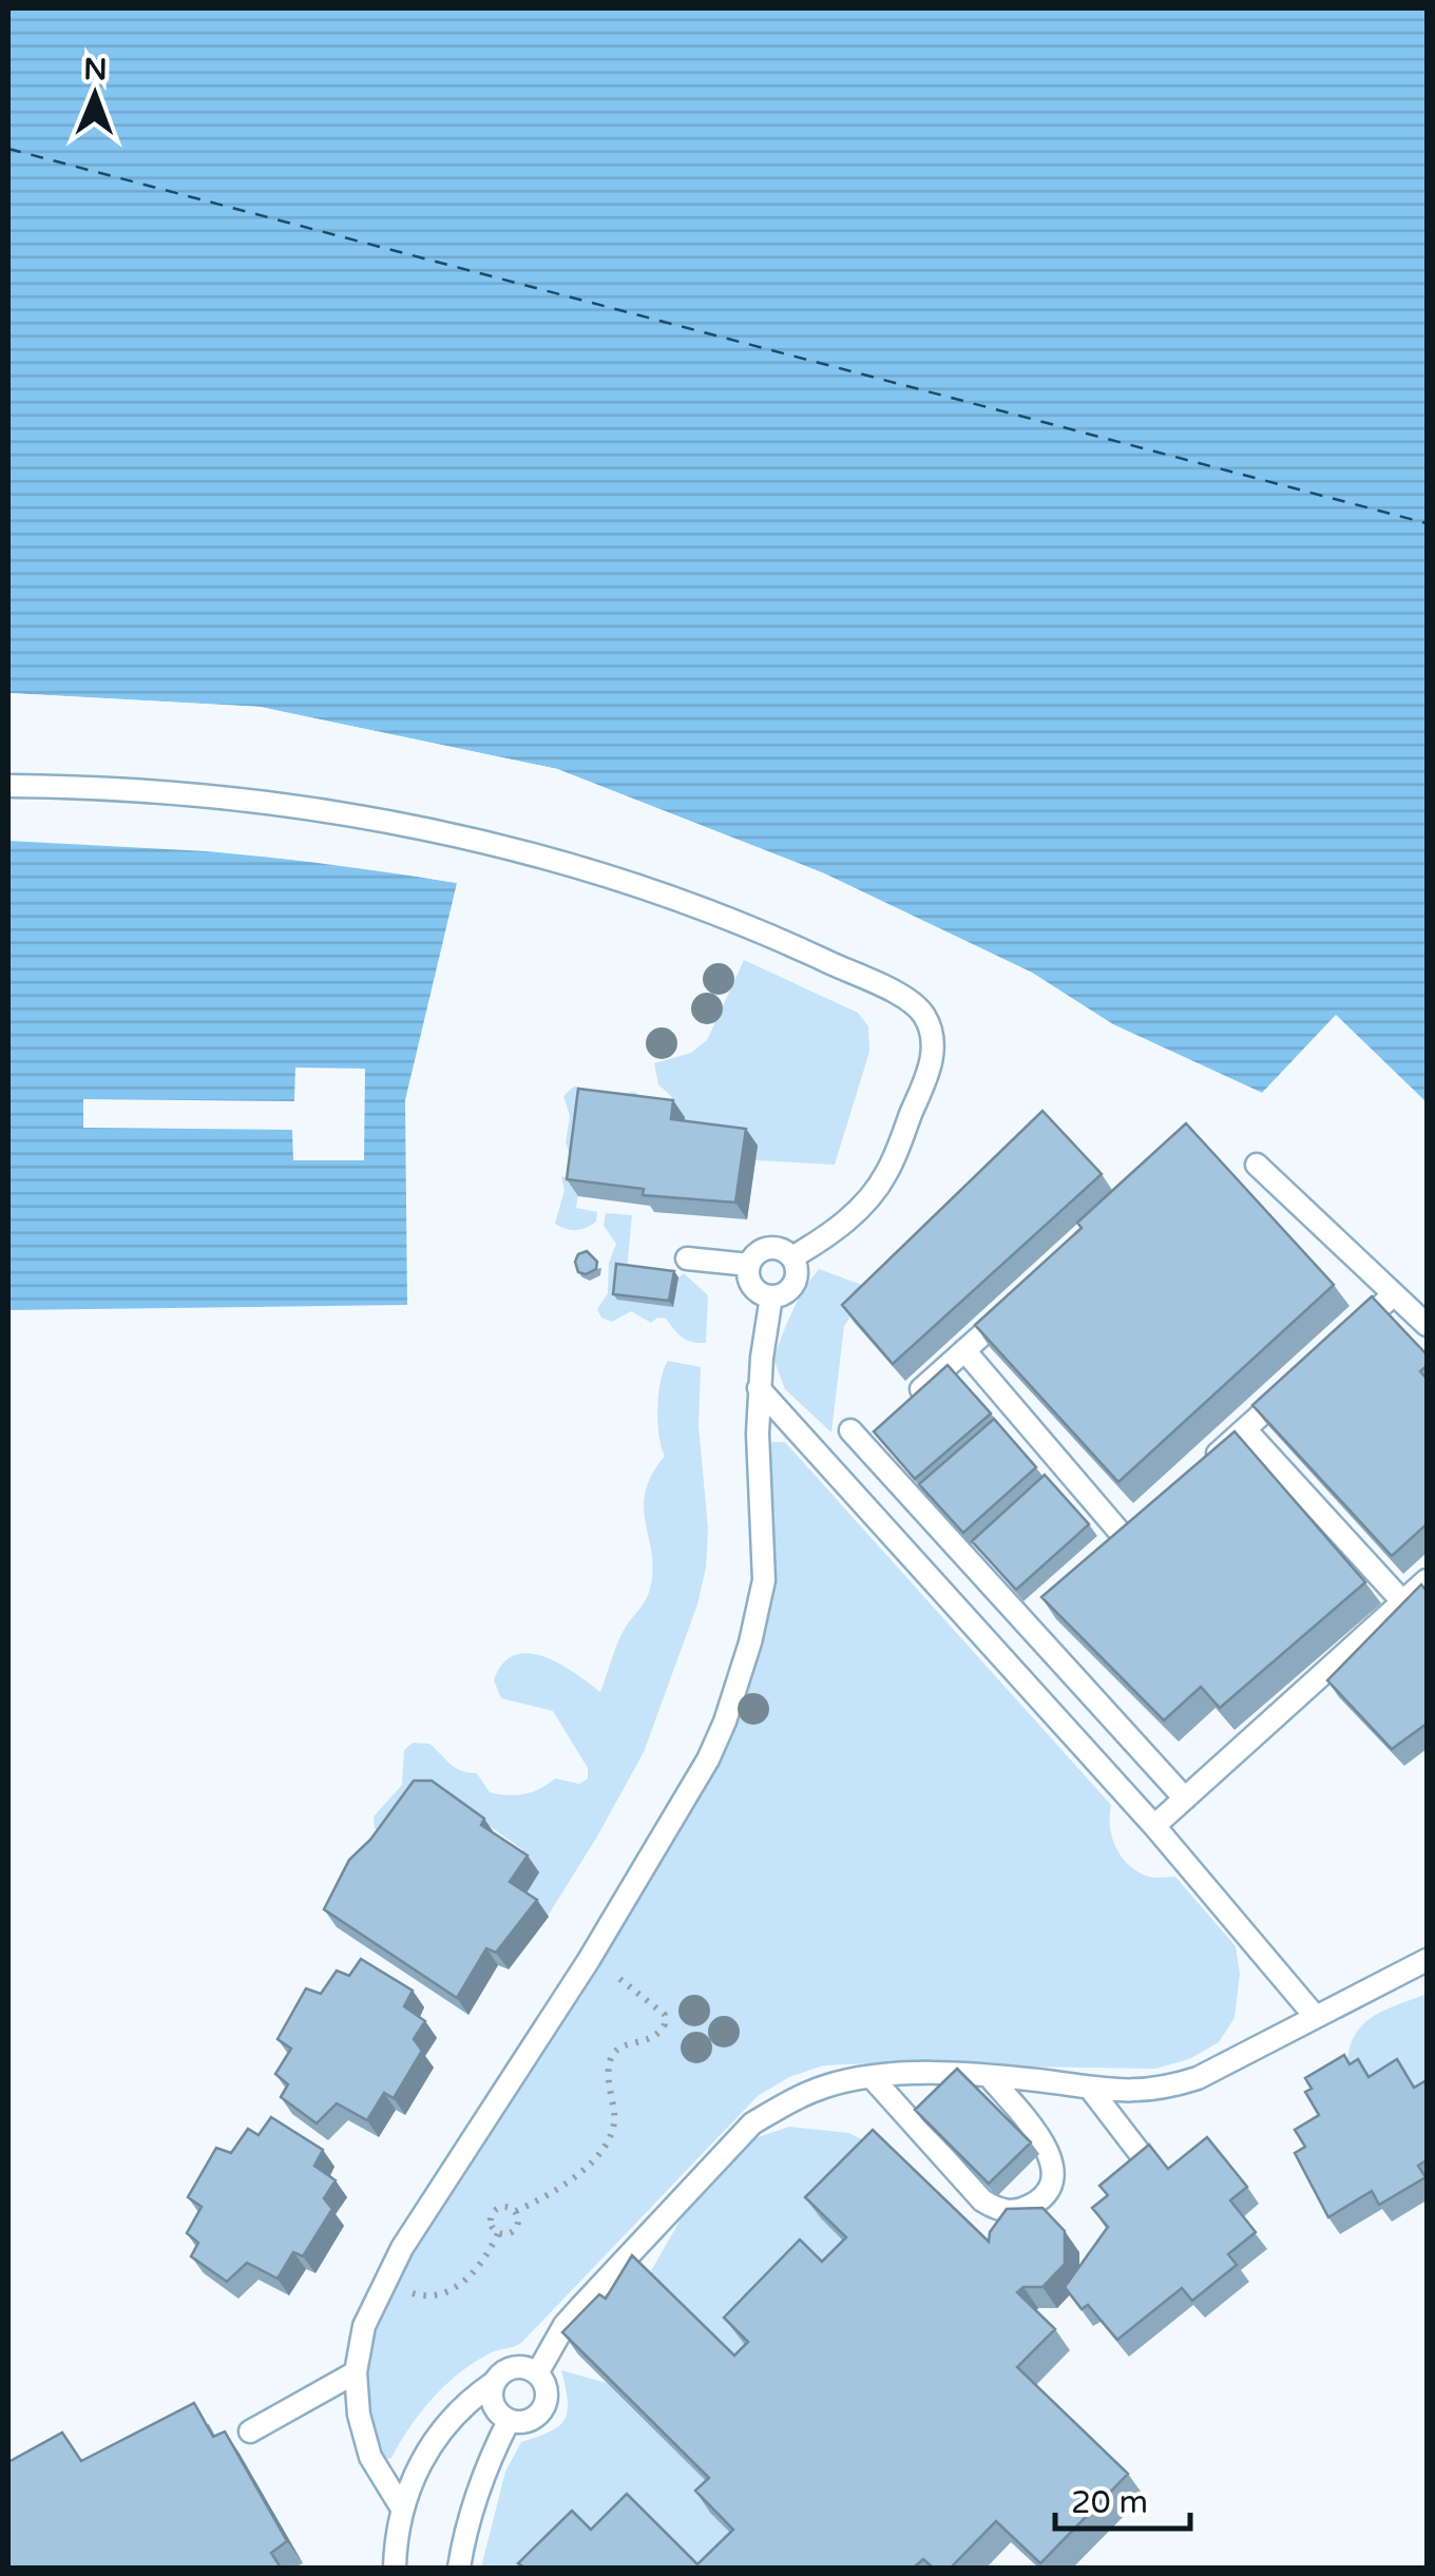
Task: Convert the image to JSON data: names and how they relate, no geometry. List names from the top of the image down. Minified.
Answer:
{"scale_bar":"20 m","north":"top"}
